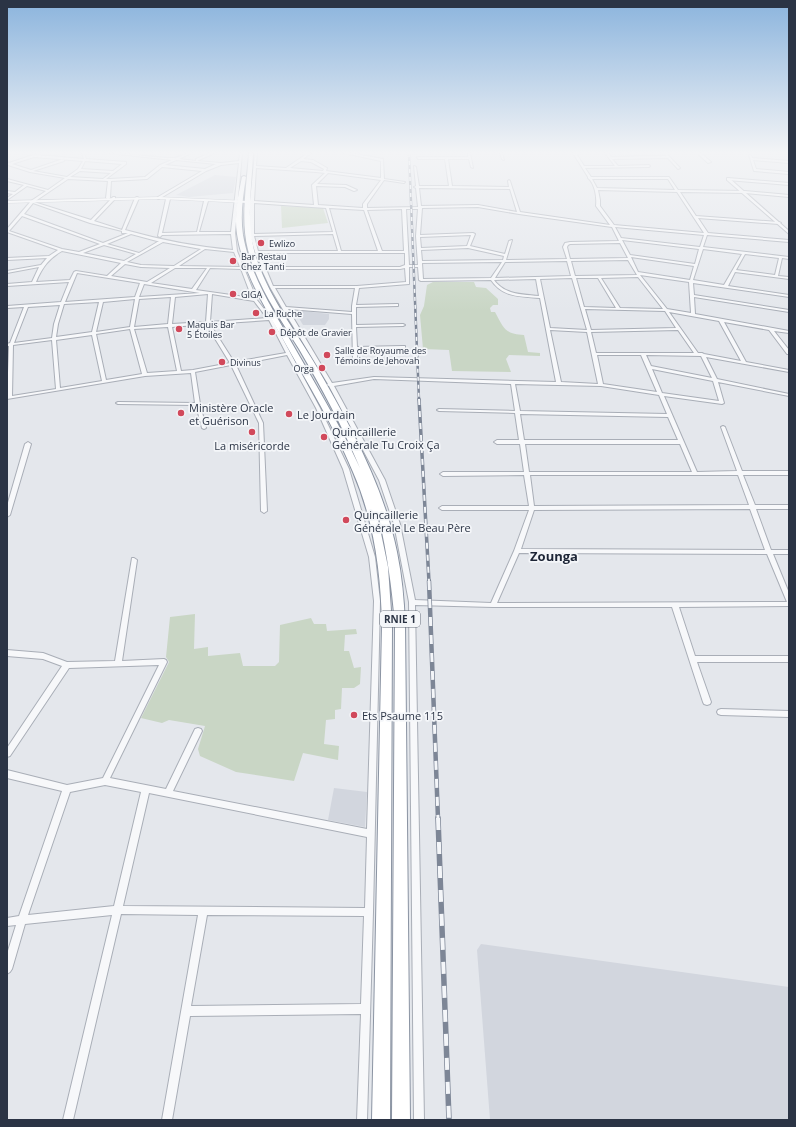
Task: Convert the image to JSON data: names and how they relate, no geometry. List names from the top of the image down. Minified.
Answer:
{"streets":{"highway":["RNIE 1"]},"districts":["Zounga"],"places":["Ewlizo","Bar Restau Chez Tanti","GIGA","La Ruche","Maquis Bar 5 Étoiles","Dépôt de Gravier","Salle de Royaume des Témoins de Jehovah","Divinus","Orga","Ministère Oracle et Guérison","Le Jourdain","La miséricorde","Quincaillerie Générale Tu Croix Ça","Quincaillerie Générale Le Beau Père","Ets Psaume 115"]}
